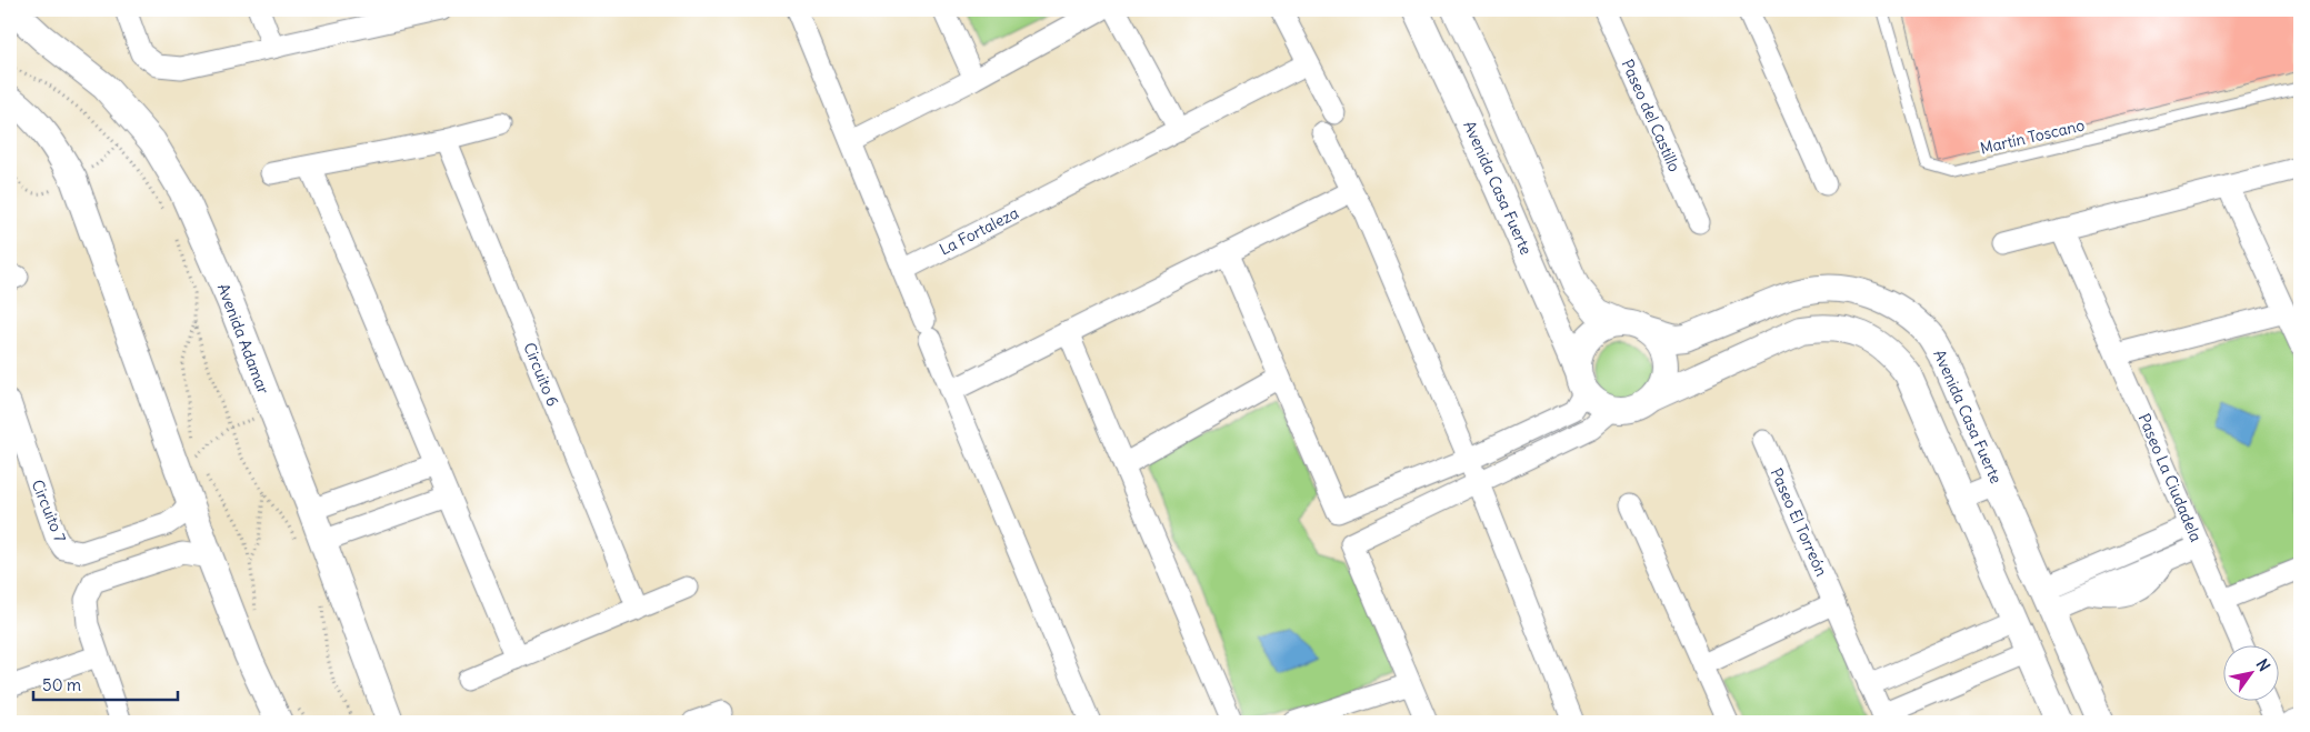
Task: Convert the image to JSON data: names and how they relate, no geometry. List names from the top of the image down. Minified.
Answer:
{"streets":{"street":["Paseo del Castillo","Avenida Casa Fuerte","La Fortaleza","Avenida Adamar","Circuito 6","Paseo La Ciudadela","Circuito 7","Paseo El Torreón"],"lane":["Martín Toscano"]},"scale_bar":"50 m","north":"top right"}
